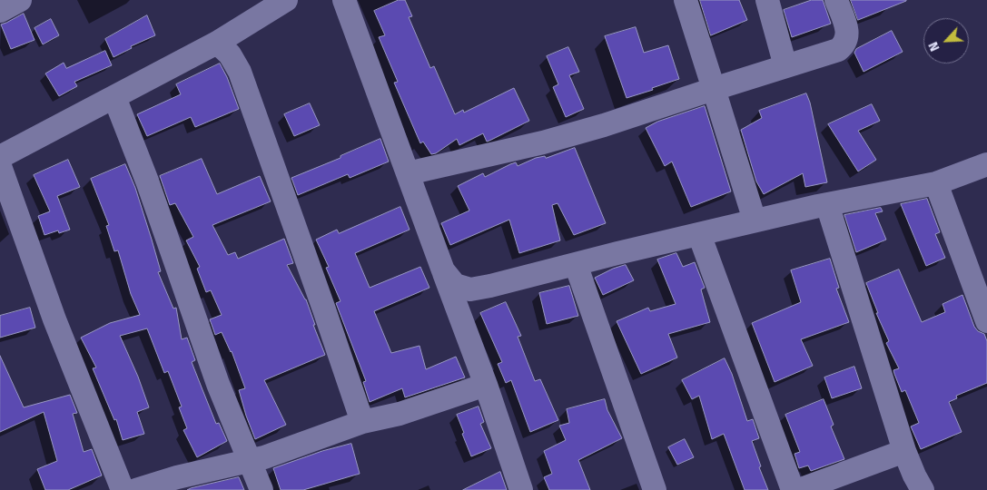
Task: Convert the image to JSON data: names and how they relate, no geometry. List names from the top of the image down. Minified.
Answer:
{"north":"bottom left"}
